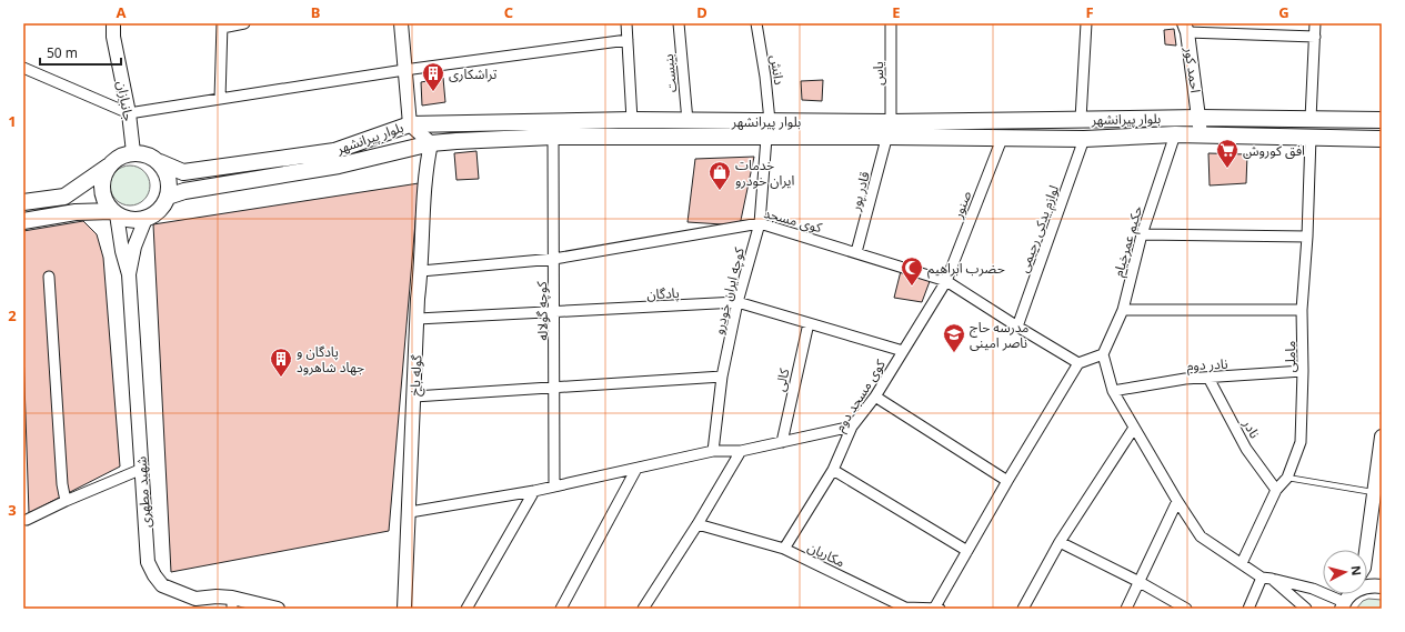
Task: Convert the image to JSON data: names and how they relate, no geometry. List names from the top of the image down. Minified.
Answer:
{"streets":{"main road":["بلوار پیرانشهر"],"street":["دانش","احمد کور","بنبست","یاس","جانبازان","قادر پور","صنور","کوی مسجد","لوازم یدکی رحیمی","حکیم عمرخیام","کوچه ایران خودرو","پادگان","کوچه گولاله","ماملی","نادر دوم","گوله باخ","کالی","کوی مسجد دوم","نادر","شهید مطهری","مکاریان"]},"crossings":[["دانش","بلوار پیرانشهر"],["احمد کور","بلوار پیرانشهر"],["بنبست","بلوار پیرانشهر"],["یاس","بلوار پیرانشهر"],["یاس","قادر پور"],["جانبازان","بلوار پیرانشهر"],["بلوار پیرانشهر","قادر پور"],["بلوار پیرانشهر","صنور"],["بلوار پیرانشهر","لوازم یدکی رحیمی"],["بلوار پیرانشهر","حکیم عمرخیام"],["بلوار پیرانشهر","کوچه ایران خودرو"],["بلوار پیرانشهر","کوچه گولاله"],["بلوار پیرانشهر","ماملی"],["بلوار پیرانشهر","گوله باخ"],["قادر پور","کوی مسجد"],["صنور","کوی مسجد"],["صنور","کوی مسجد دوم"],["کوی مسجد","لوازم یدکی رحیمی"],["کوی مسجد","کوچه ایران خودرو"],["کوی مسجد","کوچه گولاله"],["کوی مسجد","گوله باخ"],["کوی مسجد","کوی مسجد دوم"],["کوچه ایران خودرو","پادگان"],["پادگان","کوچه گولاله"],["پادگان","گوله باخ"],["پادگان","کالی"],["پادگان","کوی مسجد دوم"],["ماملی","نادر دوم"],["ماملی","نادر"],["نادر دوم","نادر"],["کوی مسجد دوم","مکاریان"]],"places":{"building":["تراشکاری","پادگان و جهاد شاهرود"],"supermarket":["افق کوروش"],"shop":["خدمات ایران خودرو"],"mosque":["حضرب ابراهیم"],"school or university":["مدرسه حاج ناصر امینی"]},"scale_bar":"50 m","north":"right","grid":{"columns":["A","B","C","D","E","F","G"],"rows":["1","2","3"]}}
